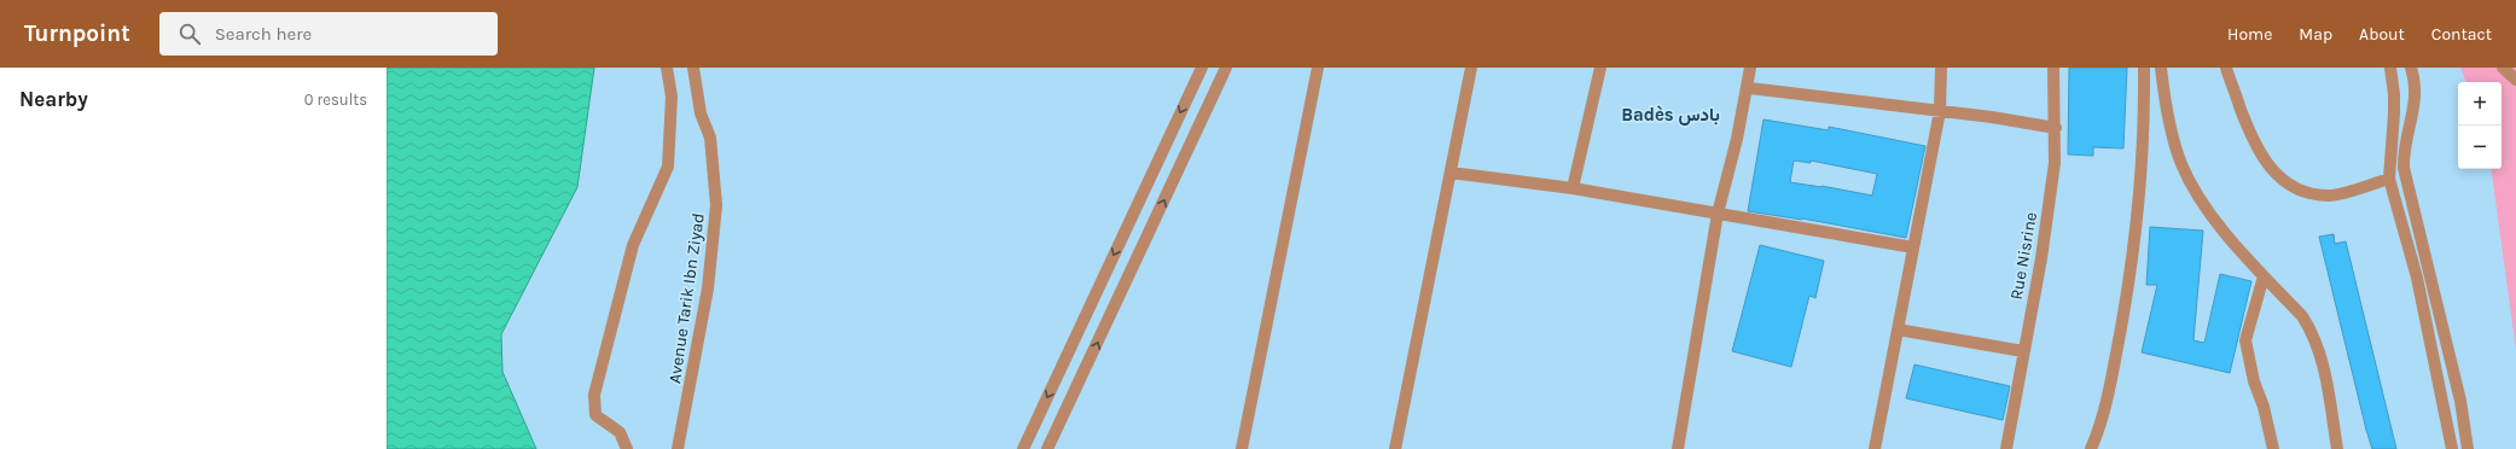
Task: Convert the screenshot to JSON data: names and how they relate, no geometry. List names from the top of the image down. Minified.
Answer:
{"streets":{"street":["Rue Nisrine","Avenue Tarik Ibn Ziyad"]},"districts":["Badès بادس"],"page":{"header":"Turnpoint","search":"Search here","nav":["Home","Map","About","Contact"],"heading":["Nearby","0 results"],"map_buttons":["+","−"]}}
